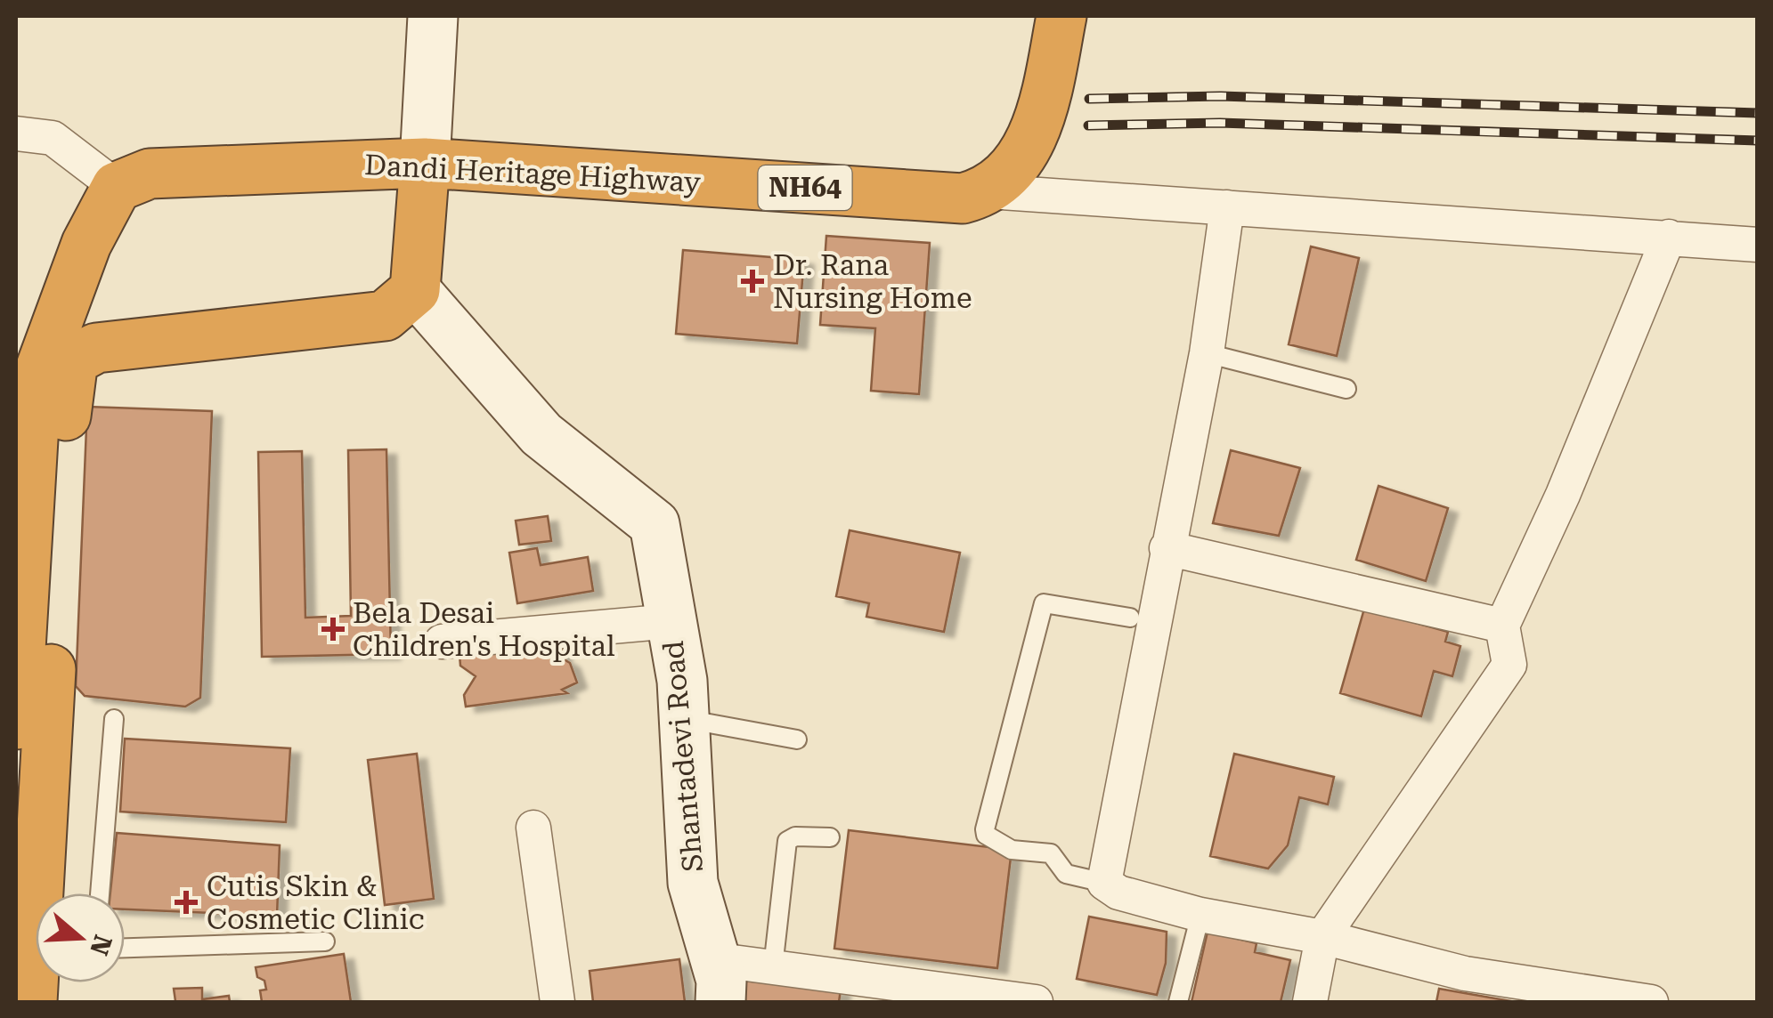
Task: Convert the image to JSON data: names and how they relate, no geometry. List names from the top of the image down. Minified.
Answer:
{"streets":{"highway":["Dandi Heritage Highway","NH64"],"street":["Shantadevi Road"]},"places":{"health":["Dr. Rana Nursing Home","Bela Desai Children's Hospital","Cutis Skin & Cosmetic Clinic"]},"north":"right"}
